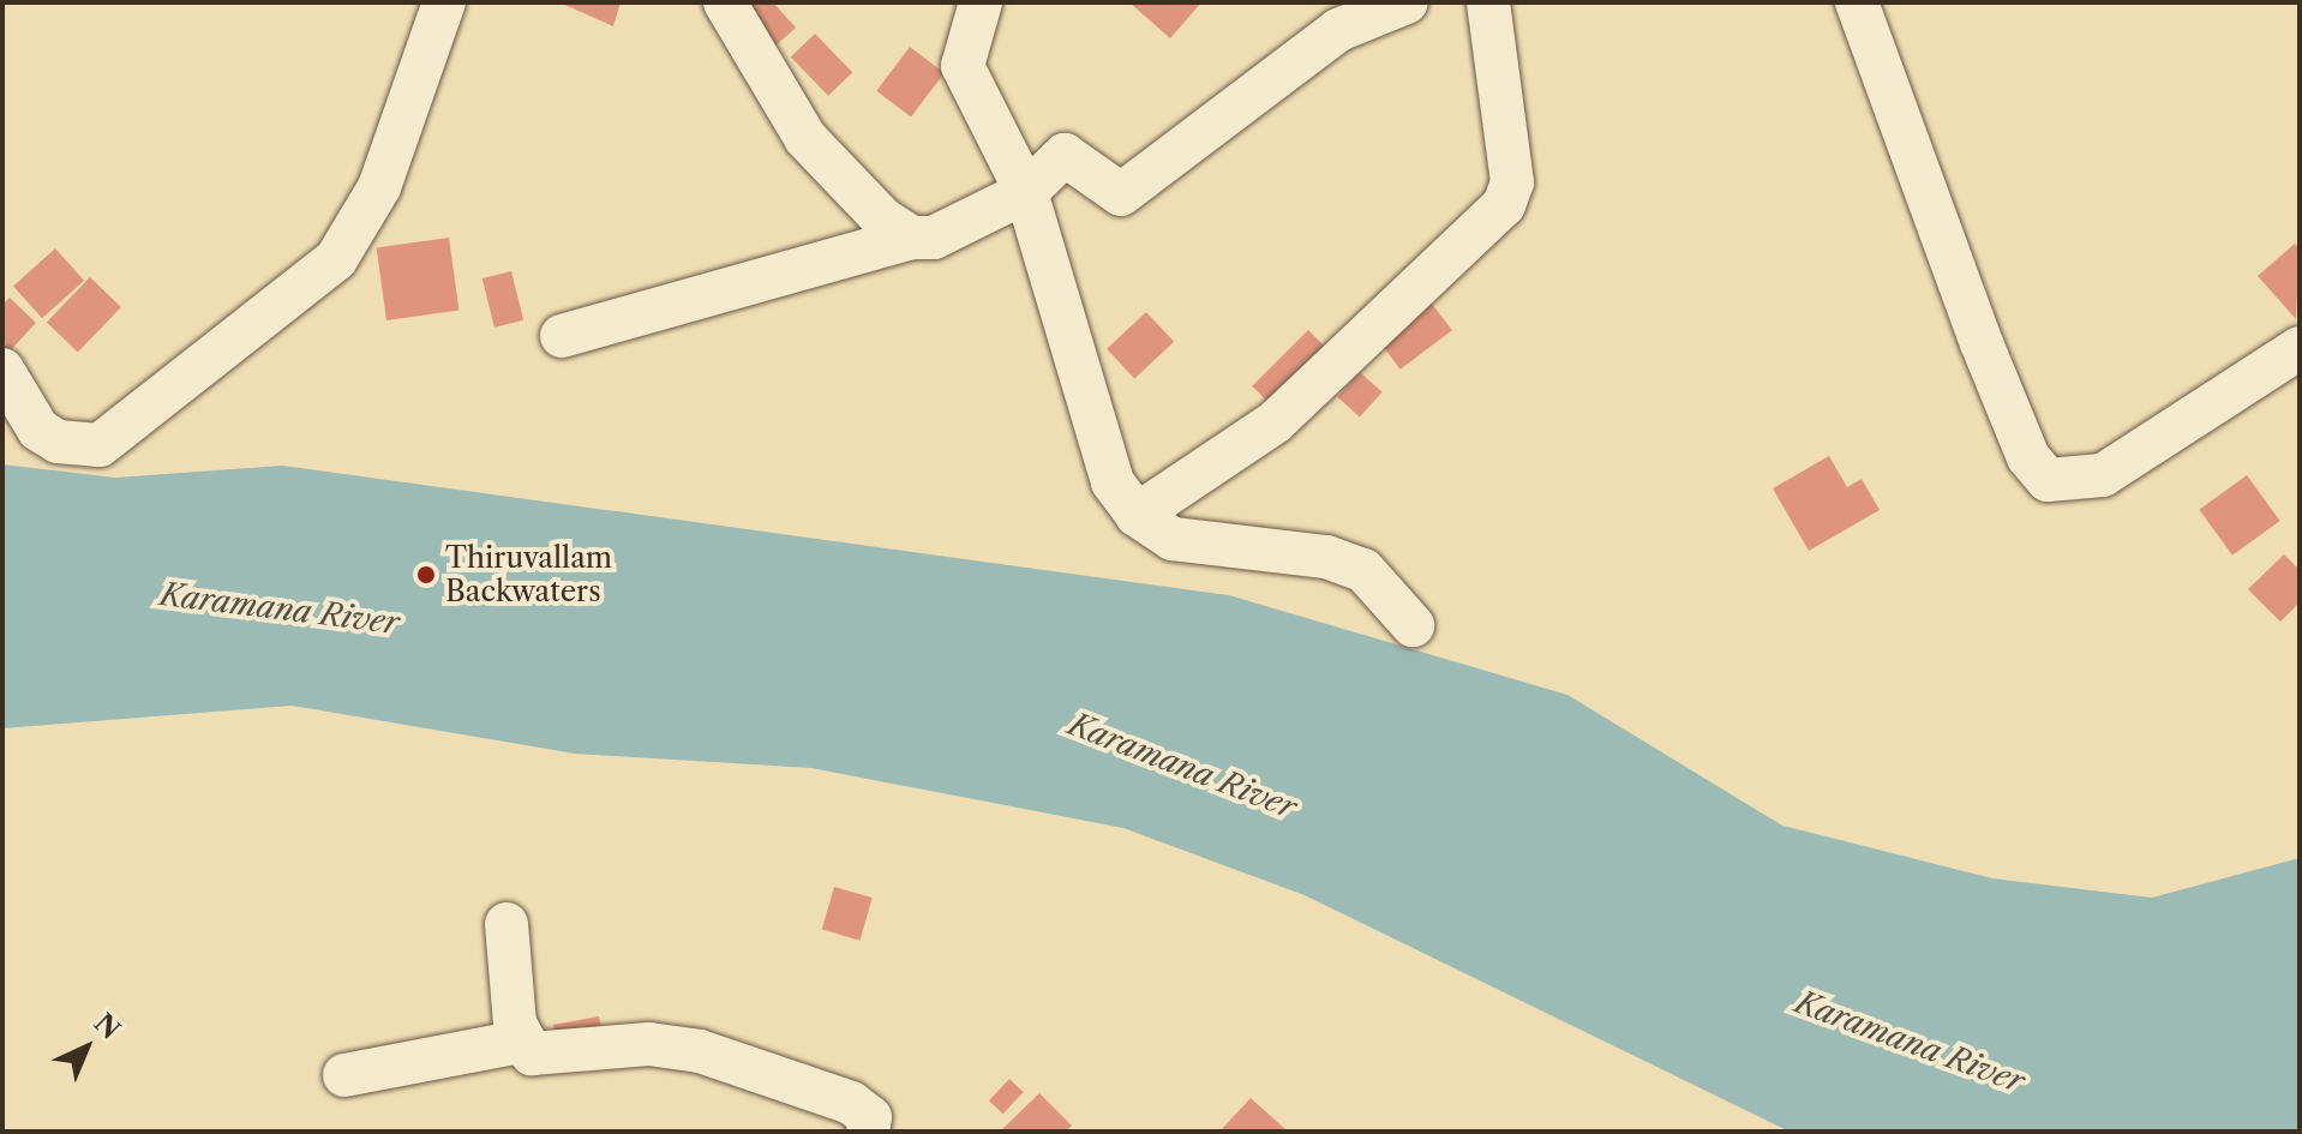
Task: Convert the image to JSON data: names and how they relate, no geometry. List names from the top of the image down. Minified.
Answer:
{"water":["Karamana River"],"places":["Thiruvallam Backwaters"],"north":"top right"}
